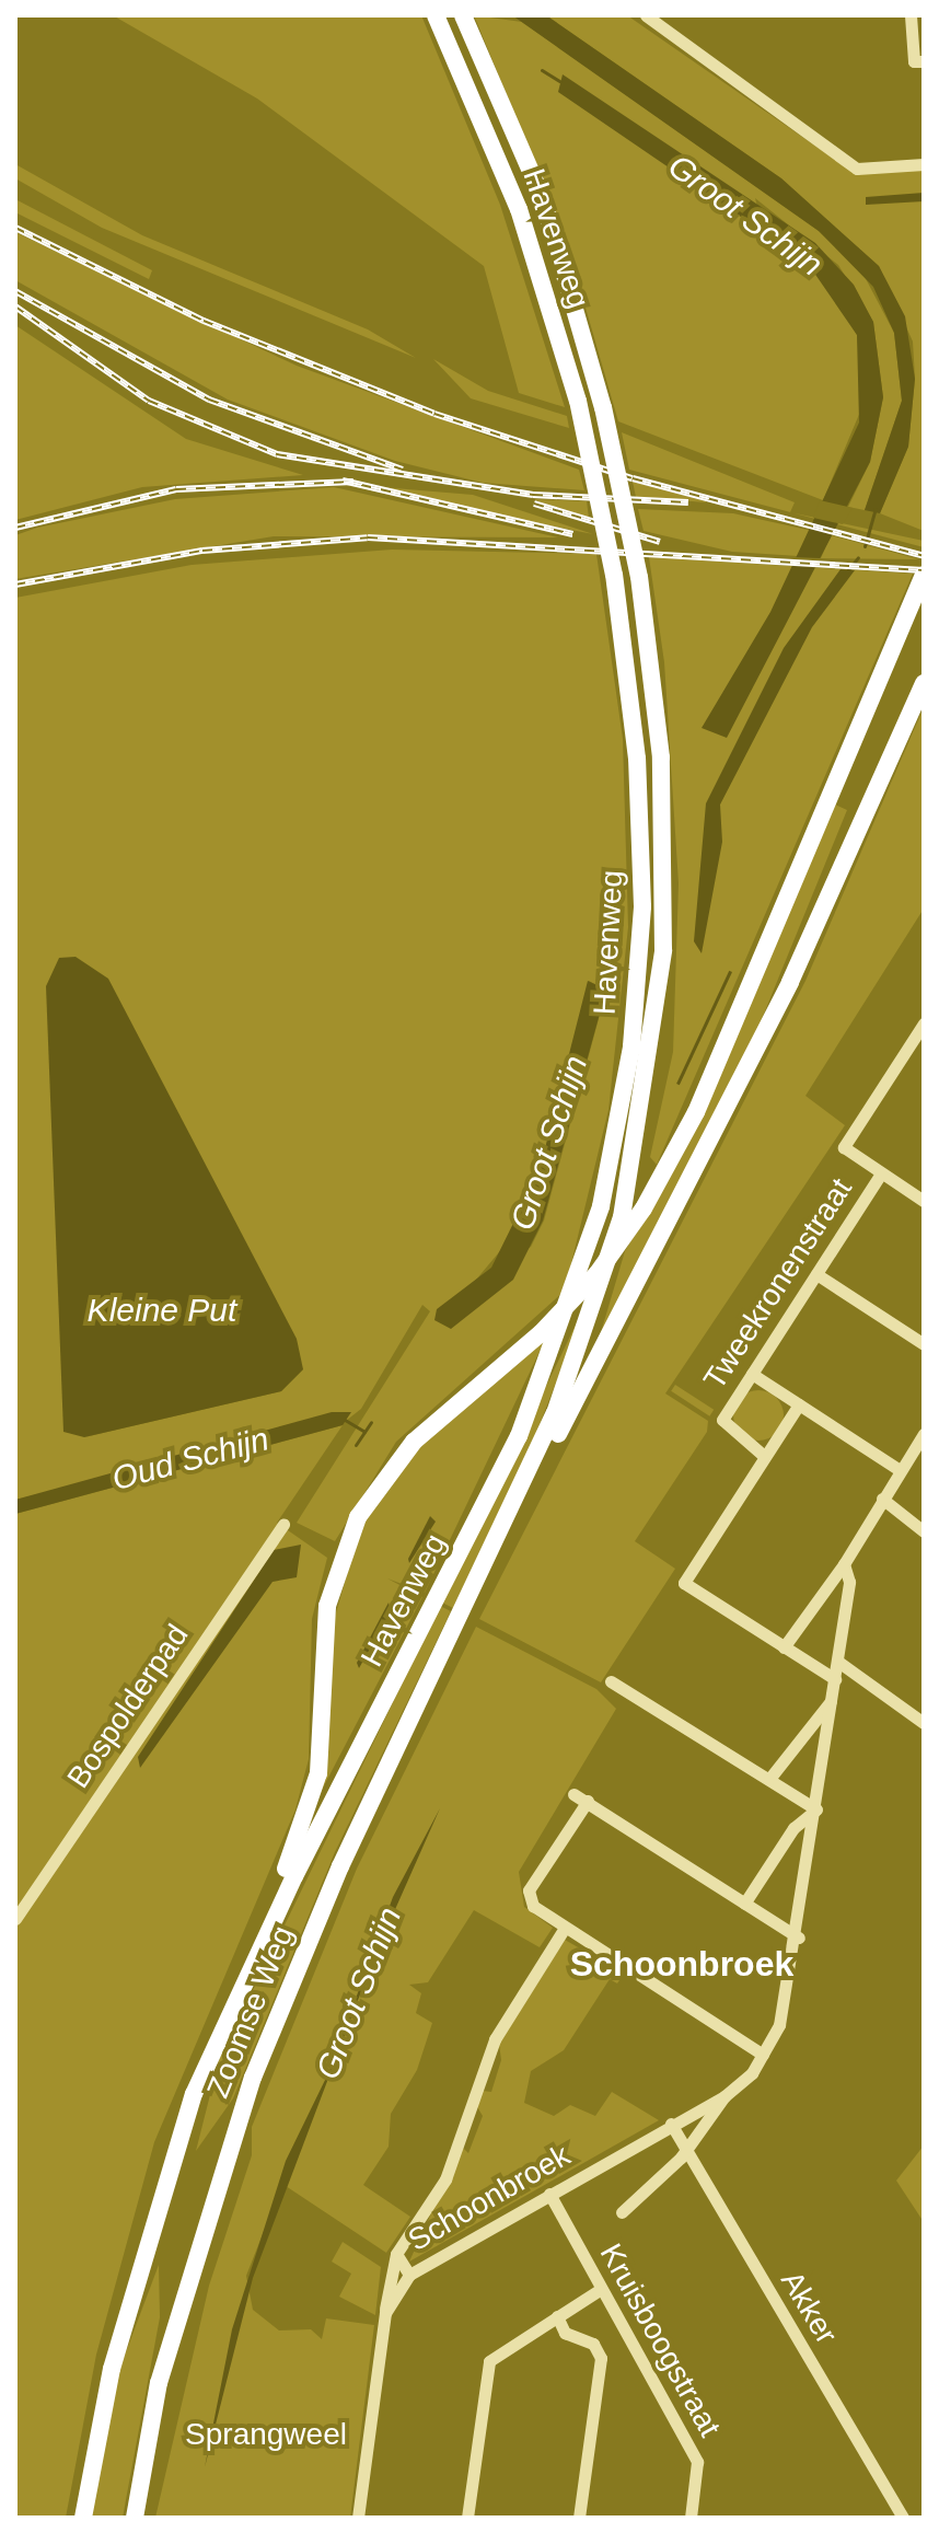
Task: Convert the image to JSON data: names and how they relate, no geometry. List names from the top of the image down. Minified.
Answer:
{"streets":{"highway":["Havenweg","Zoomse Weg"],"street":["Tweekronenstraat","Bospolderpad","Schoonbroek","Akker","Kruisboogstraat"]},"crossings":[["Havenweg","Zoomse Weg"],["Schoonbroek","Akker"],["Schoonbroek","Kruisboogstraat"]],"districts":["Schoonbroek"],"water":["Groot Schijn","Kleine Put","Oud Schijn"],"parks":["Sprangweel"]}
